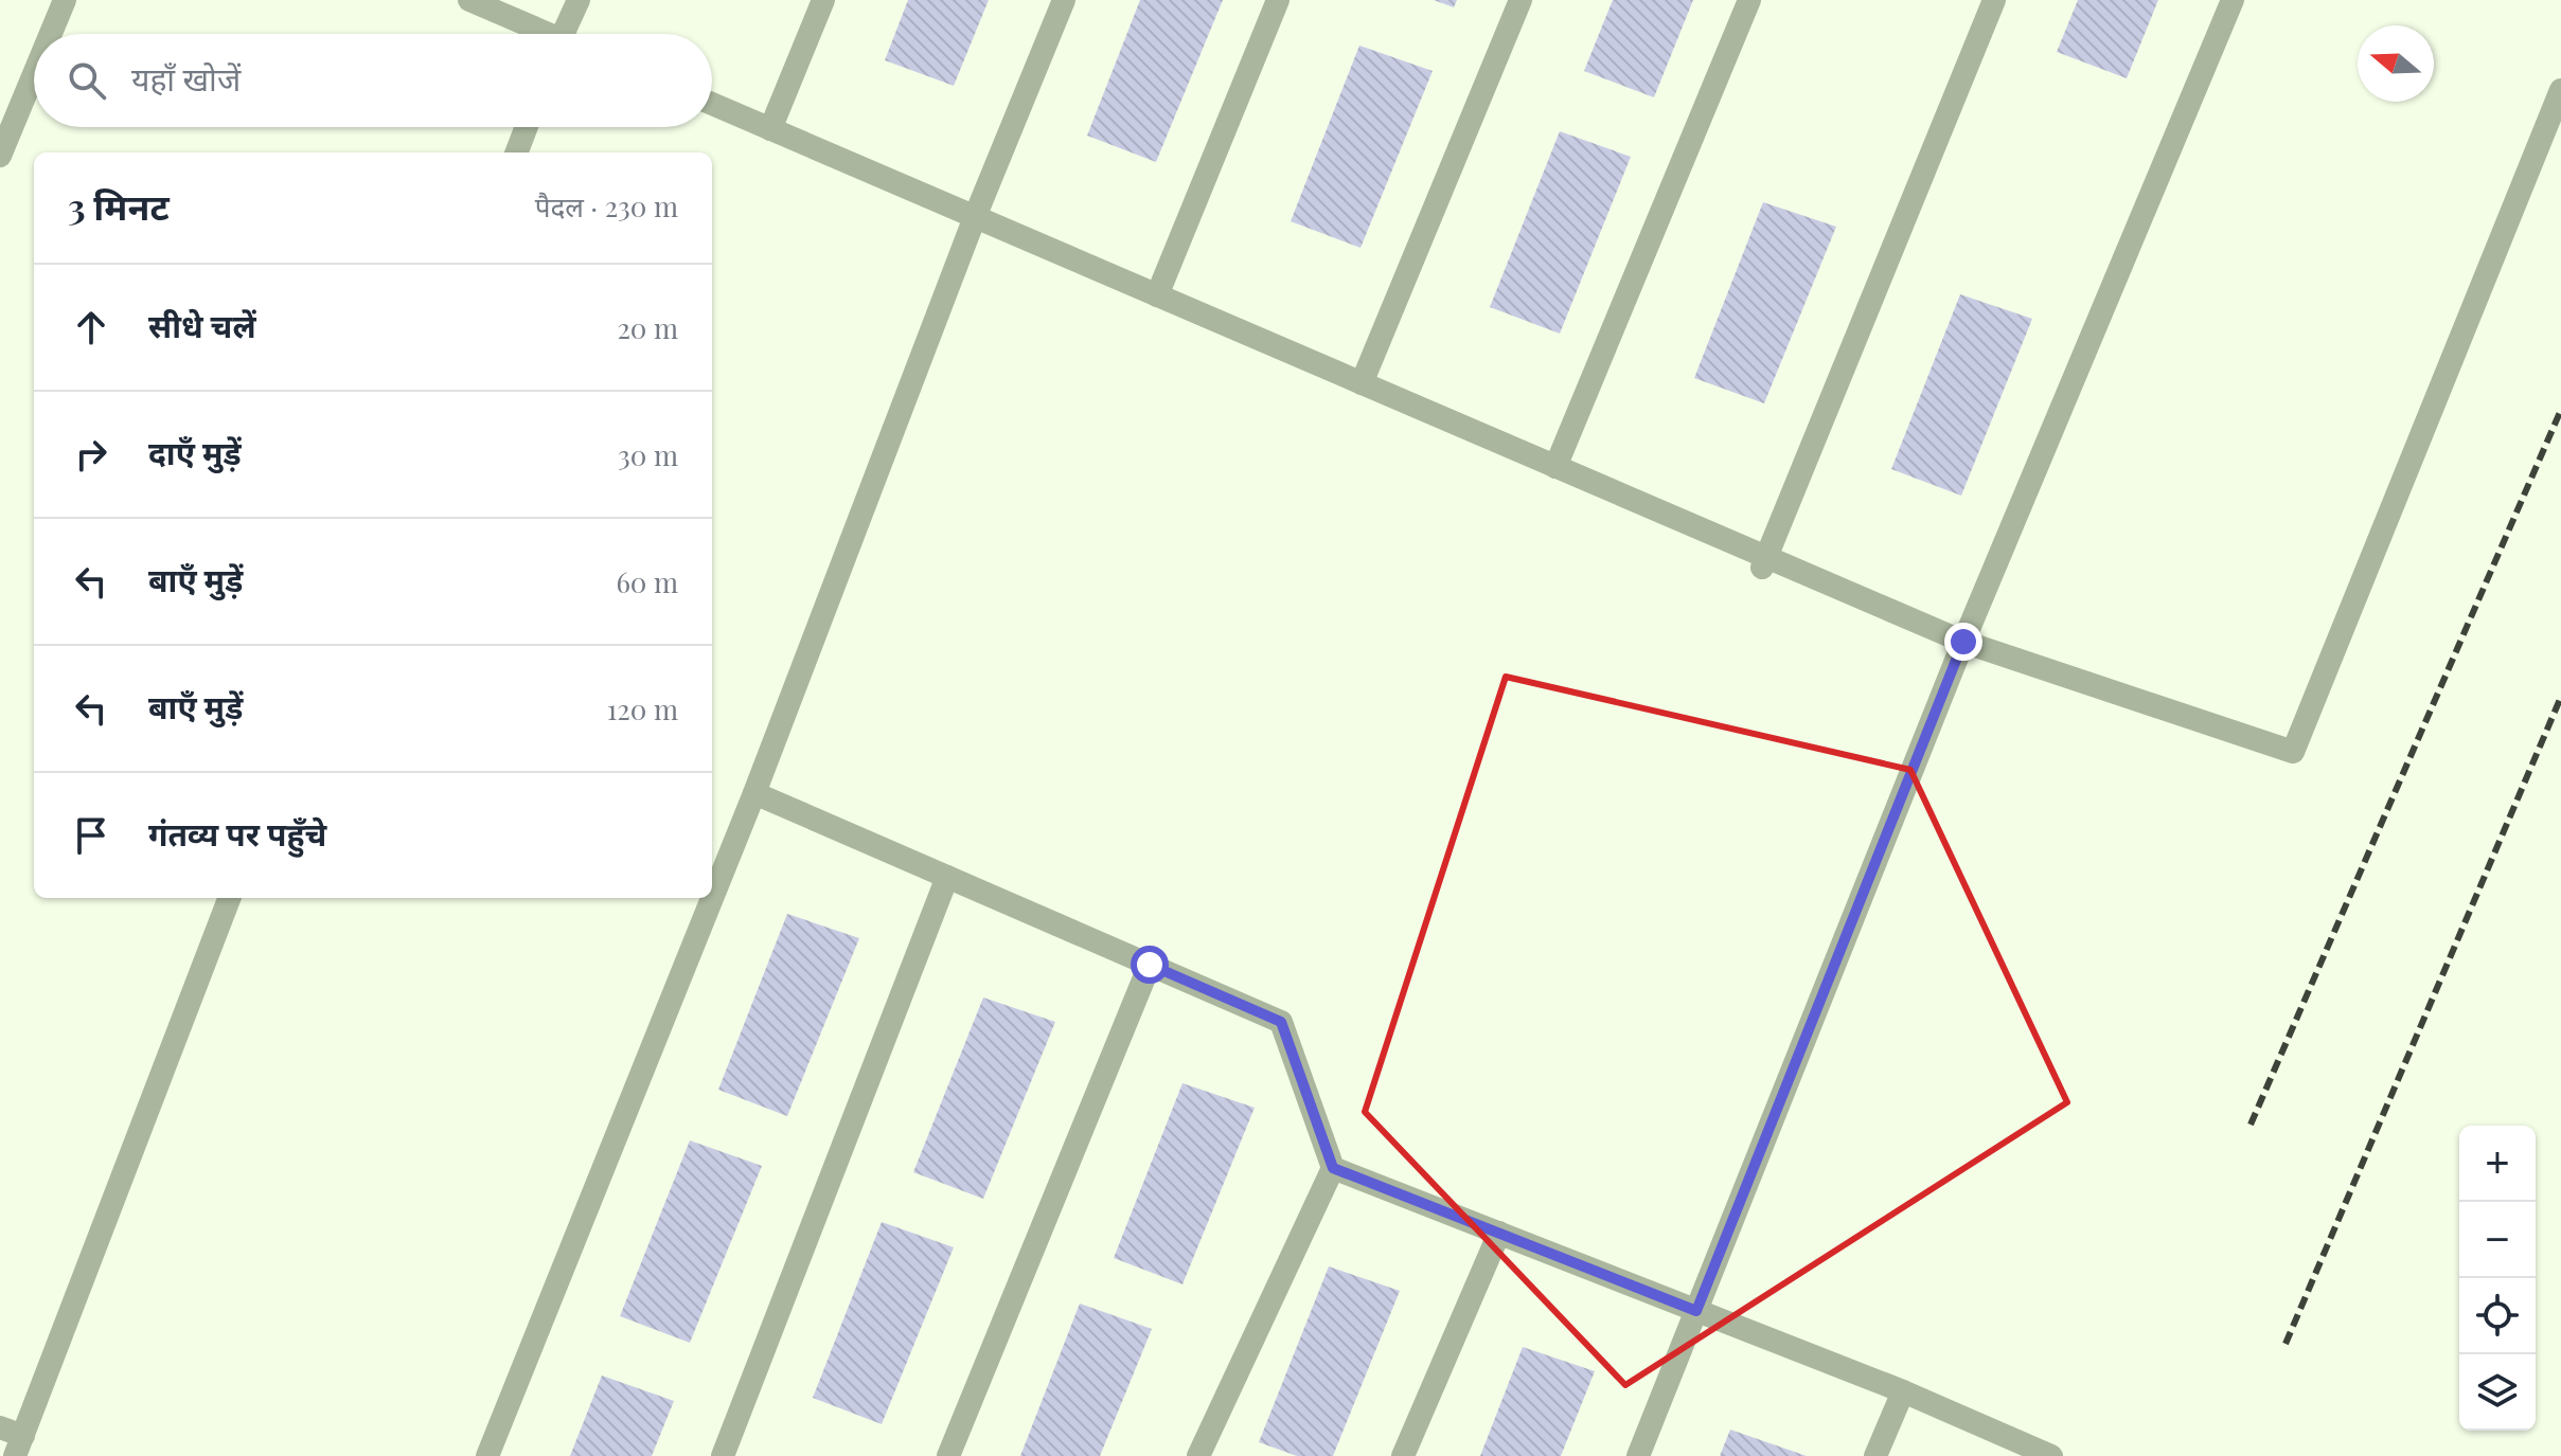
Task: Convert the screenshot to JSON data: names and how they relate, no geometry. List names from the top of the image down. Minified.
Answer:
{"north":"left","page":{"search":"यहाँ खोजें","heading":["3 मिनट","पैदल · 230 m"],"list":[["सीधे चलें","20 m"],["दाएँ मुड़ें","30 m"],["बाएँ मुड़ें","60 m"],["बाएँ मुड़ें","120 m"],"गंतव्य पर पहुँचे"],"map_buttons":["+","−"]}}
